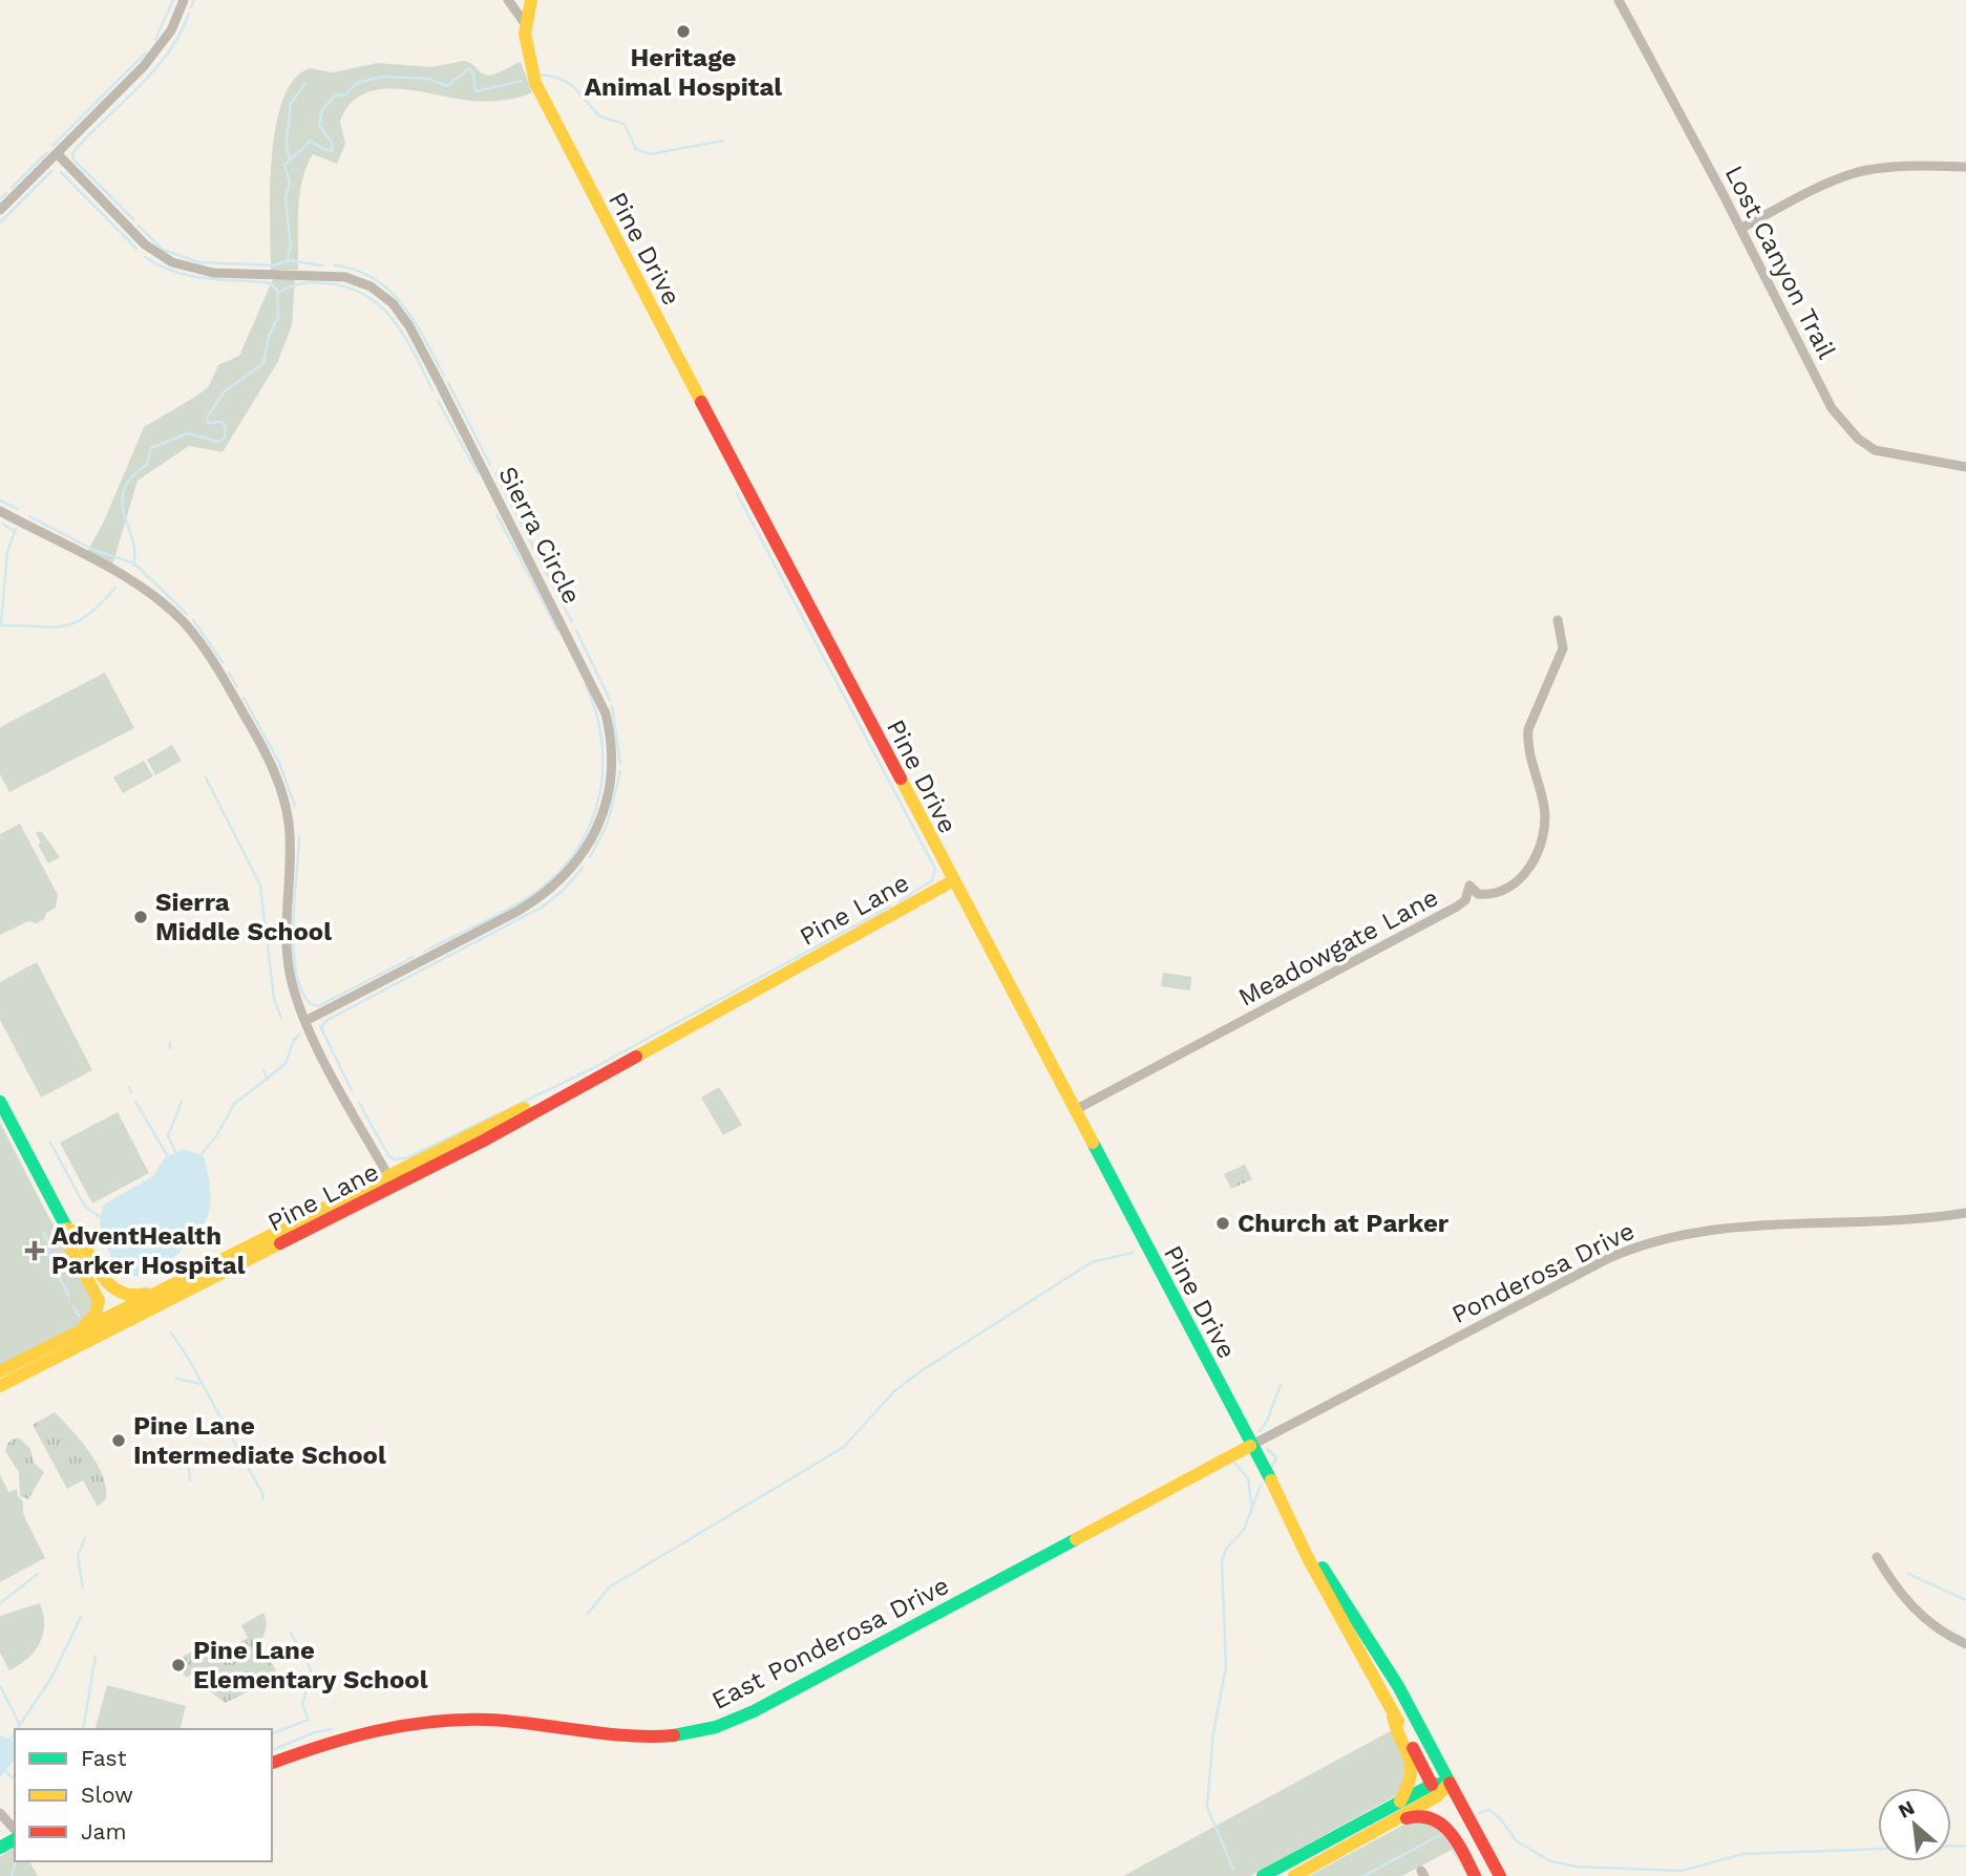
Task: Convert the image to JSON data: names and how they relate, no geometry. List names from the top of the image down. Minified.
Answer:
{"streets":{"main road":["Pine Drive","Pine Lane","East Ponderosa Drive"],"street":["Lost Canyon Trail","Sierra Circle","Meadowgate Lane","Ponderosa Drive"]},"crossings":[["Pine Drive","Pine Lane"],["Pine Drive","Meadowgate Lane"],["Pine Drive","Ponderosa Drive"],["Pine Drive","East Ponderosa Drive"],["Ponderosa Drive","East Ponderosa Drive"]],"places":{"other":["Heritage Animal Hospital","Sierra Middle School","Church at Parker","Pine Lane Intermediate School","Pine Lane Elementary School"],"health":["AdventHealth Parker Hospital"]},"legend":["Fast","Slow","Jam"],"north":"top left"}
